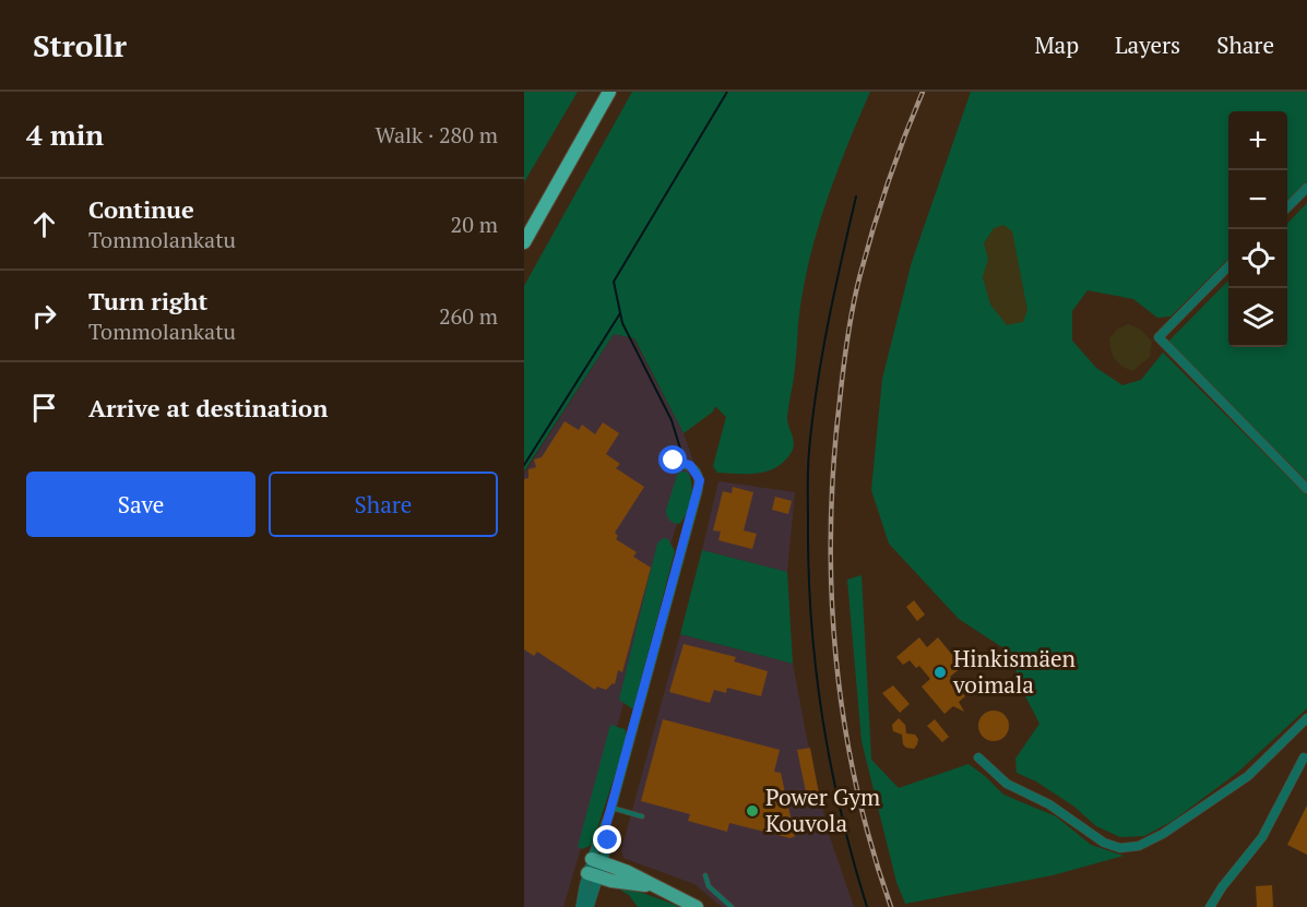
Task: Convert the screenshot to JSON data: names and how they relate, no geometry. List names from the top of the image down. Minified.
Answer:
{"places":["Hinkismäen voimala","Power Gym Kouvola"],"page":{"header":"Strollr","nav":["Map","Layers","Share"],"heading":["4 min","Walk · 280 m"],"map_buttons":["+","−"],"list":[["Continue","Tommolankatu","20 m"],["Turn right","Tommolankatu","260 m"],"Arrive at destination"],"buttons":["Save","Share"]}}
